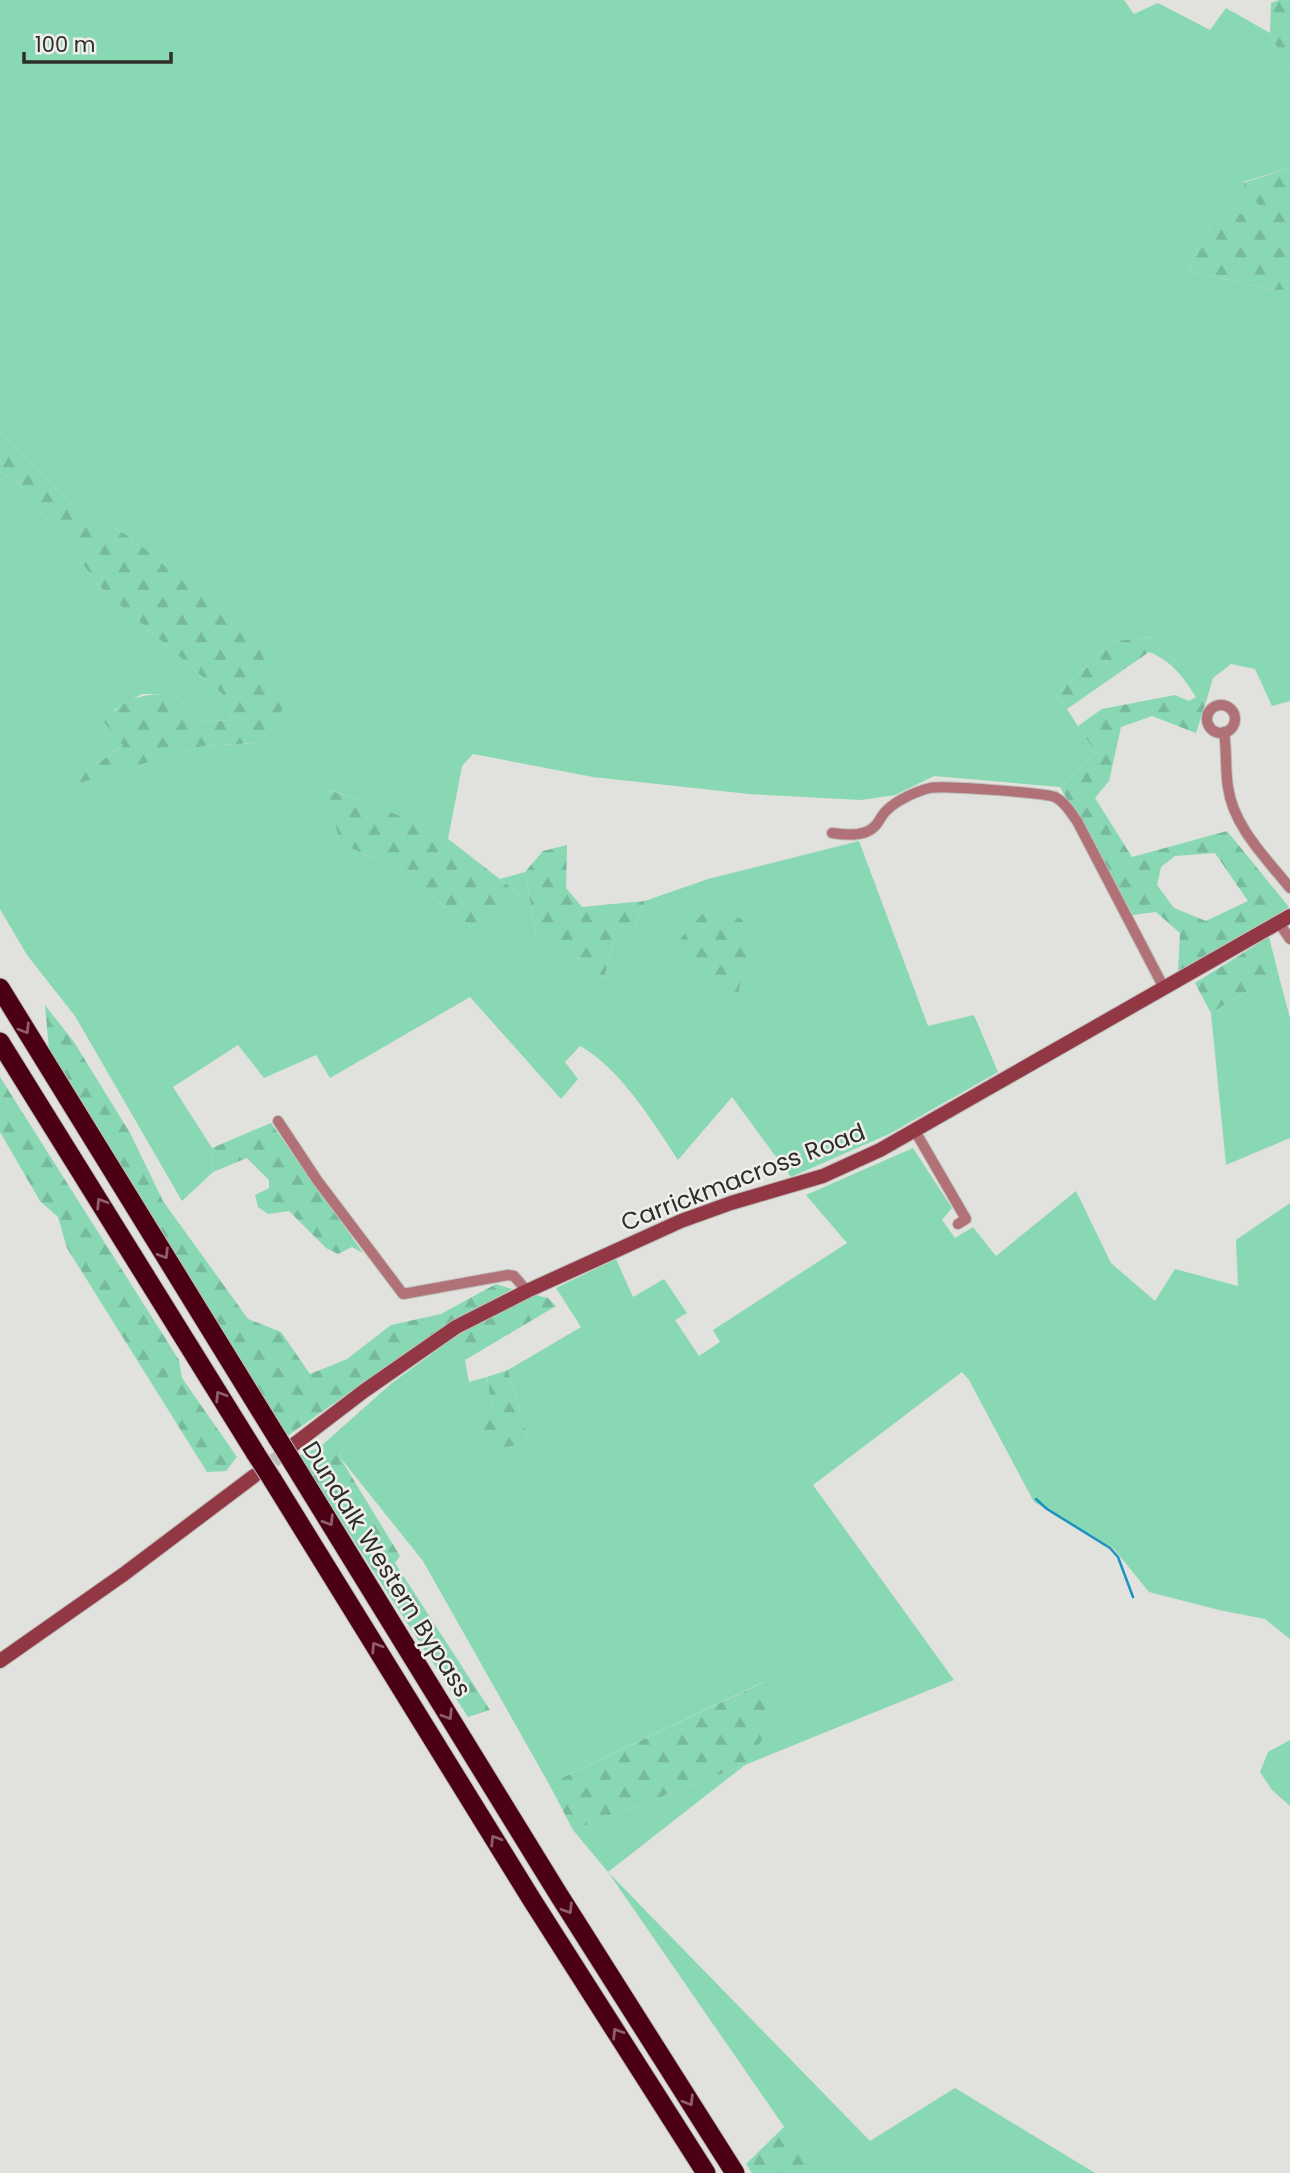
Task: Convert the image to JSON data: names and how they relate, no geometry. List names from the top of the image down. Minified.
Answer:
{"streets":{"highway":["Dundalk Western Bypass"],"main road":["Carrickmacross Road"]},"crossings":[["Carrickmacross Road","Dundalk Western Bypass"]],"scale_bar":"100 m"}
